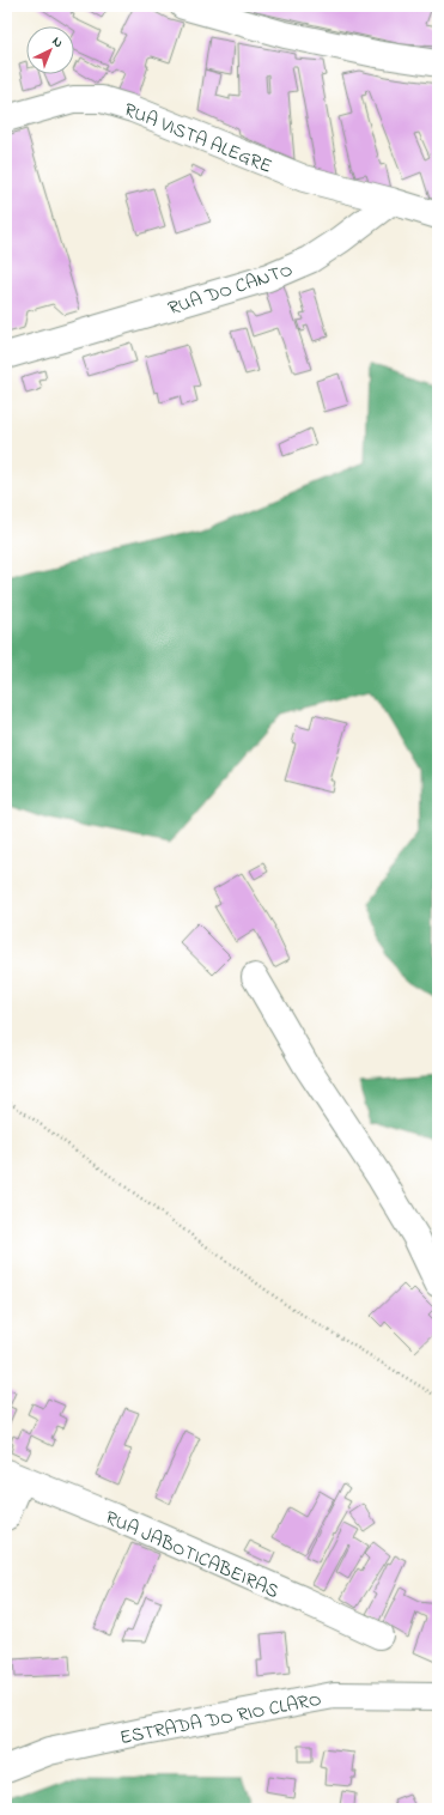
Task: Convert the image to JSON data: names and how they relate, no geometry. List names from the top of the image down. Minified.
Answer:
{"streets":{"street":["RUA VISTA ALEGRE","RUA DO CANTO","RUA JABOTICABEIRAS","ESTRADA DO RIO CLARO"]},"crossings":[["RUA VISTA ALEGRE","RUA DO CANTO"]],"north":"top right"}
